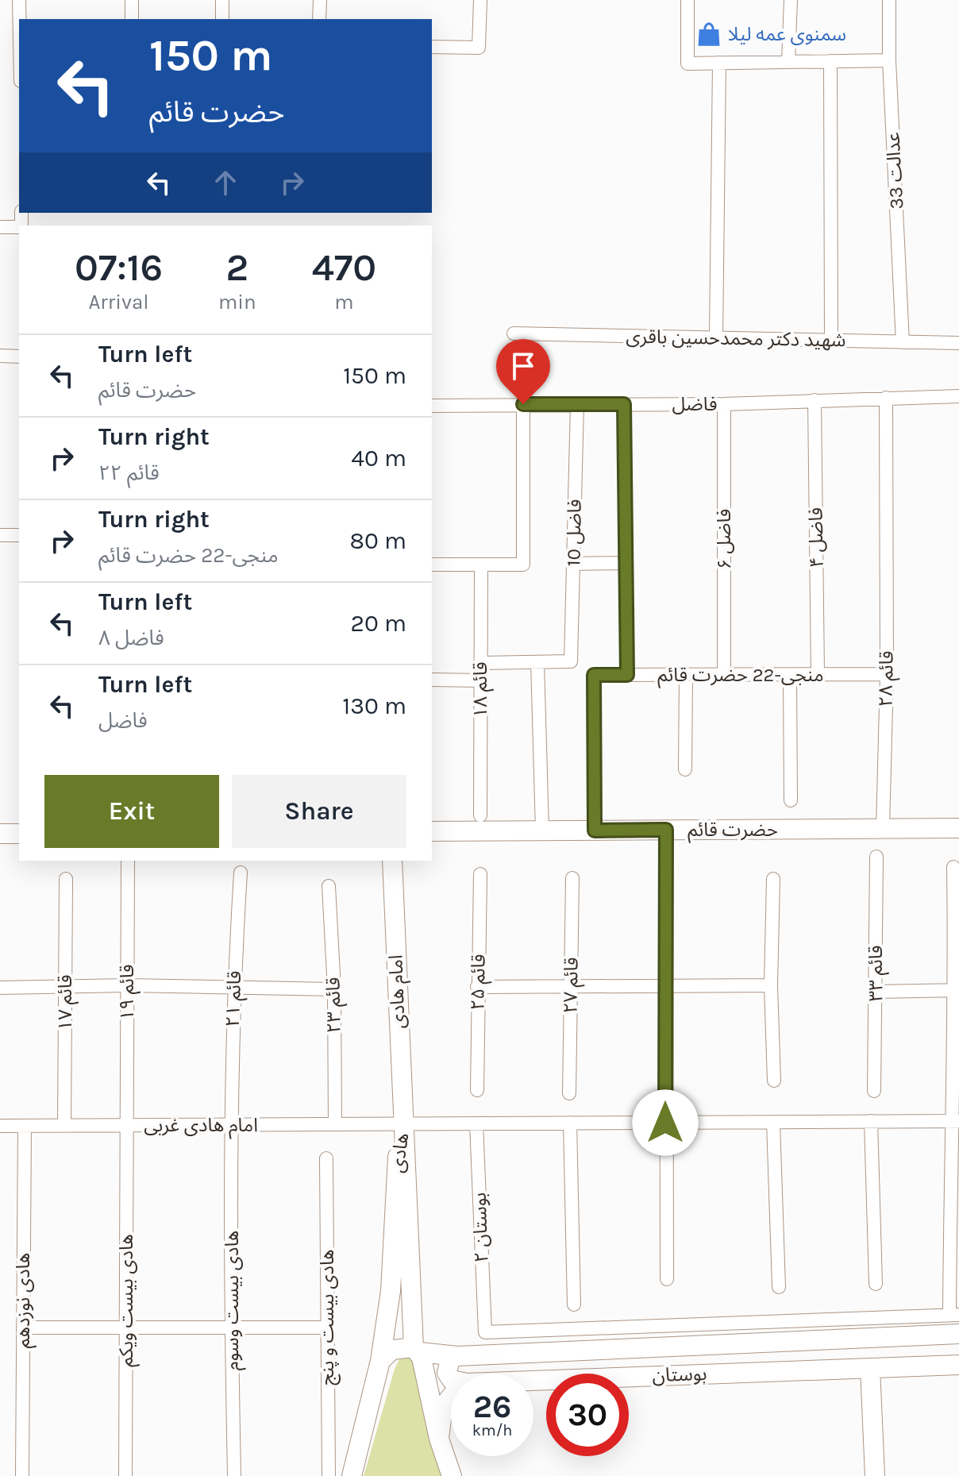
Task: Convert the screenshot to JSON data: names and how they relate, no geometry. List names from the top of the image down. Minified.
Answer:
{"streets":{"street":["عدالت 33","شهید دکتر محمدحسین باقری","فاضل","فاضل 10","فاضل ۴","فاضل ۶","منجی-22 حضرت قائم","قائم ۲۸","قائم ۱۸","حضرت قائم","قائم ۳۳","قائم ۲۵","قائم ۲۷","امام هادی","قائم ۱۹","قائم ۲۱","قائم ۱۷","قائم ۲۳","امام هادی غربی","هادی","بوستان ۲","هادی نوزدهم","هادی بیست ویکم","هادی بیست وسوم","هادی بیست و پنج","بوستان"]},"crossings":[["عدالت 33","شهید دکتر محمدحسین باقری"],["فاضل","فاضل 10"],["فاضل","فاضل ۴"],["فاضل","فاضل ۶"],["فاضل","قائم ۲۸"],["فاضل ۴","منجی-22 حضرت قائم"],["فاضل ۶","منجی-22 حضرت قائم"],["منجی-22 حضرت قائم","قائم ۲۸"],["منجی-22 حضرت قائم","حضرت قائم"],["قائم ۲۸","حضرت قائم"],["امام هادی","امام هادی غربی"],["امام هادی","هادی"],["قائم ۱۹","امام هادی غربی"],["قائم ۱۹","هادی بیست ویکم"],["قائم ۲۱","امام هادی غربی"],["قائم ۲۱","هادی بیست وسوم"],["قائم ۱۷","امام هادی غربی"],["قائم ۲۳","امام هادی غربی"],["امام هادی غربی","هادی"],["امام هادی غربی","هادی نوزدهم"],["امام هادی غربی","هادی بیست ویکم"],["امام هادی غربی","هادی بیست وسوم"],["هادی","بوستان"]],"places":{"shop":["سمنوی عمه لیلا"]},"page":{"turn":["150 m","حضرت قائم"],"eta":["07:16","Arrival","2","min","470","m"],"list":[{"name":"Turn left","note":"حضرت قائم","value":"150 m"},{"name":"Turn right","note":"قائم ۲۲","value":"40 m"},{"name":"Turn right","note":"منجی-22 حضرت قائم","value":"80 m"},{"name":"Turn left","note":"فاضل ۸","value":"20 m"},{"name":"Turn left","note":"فاضل","value":"130 m"}],"buttons":["Exit","Share"],"speed":"26 km/h","limit":"30"}}
